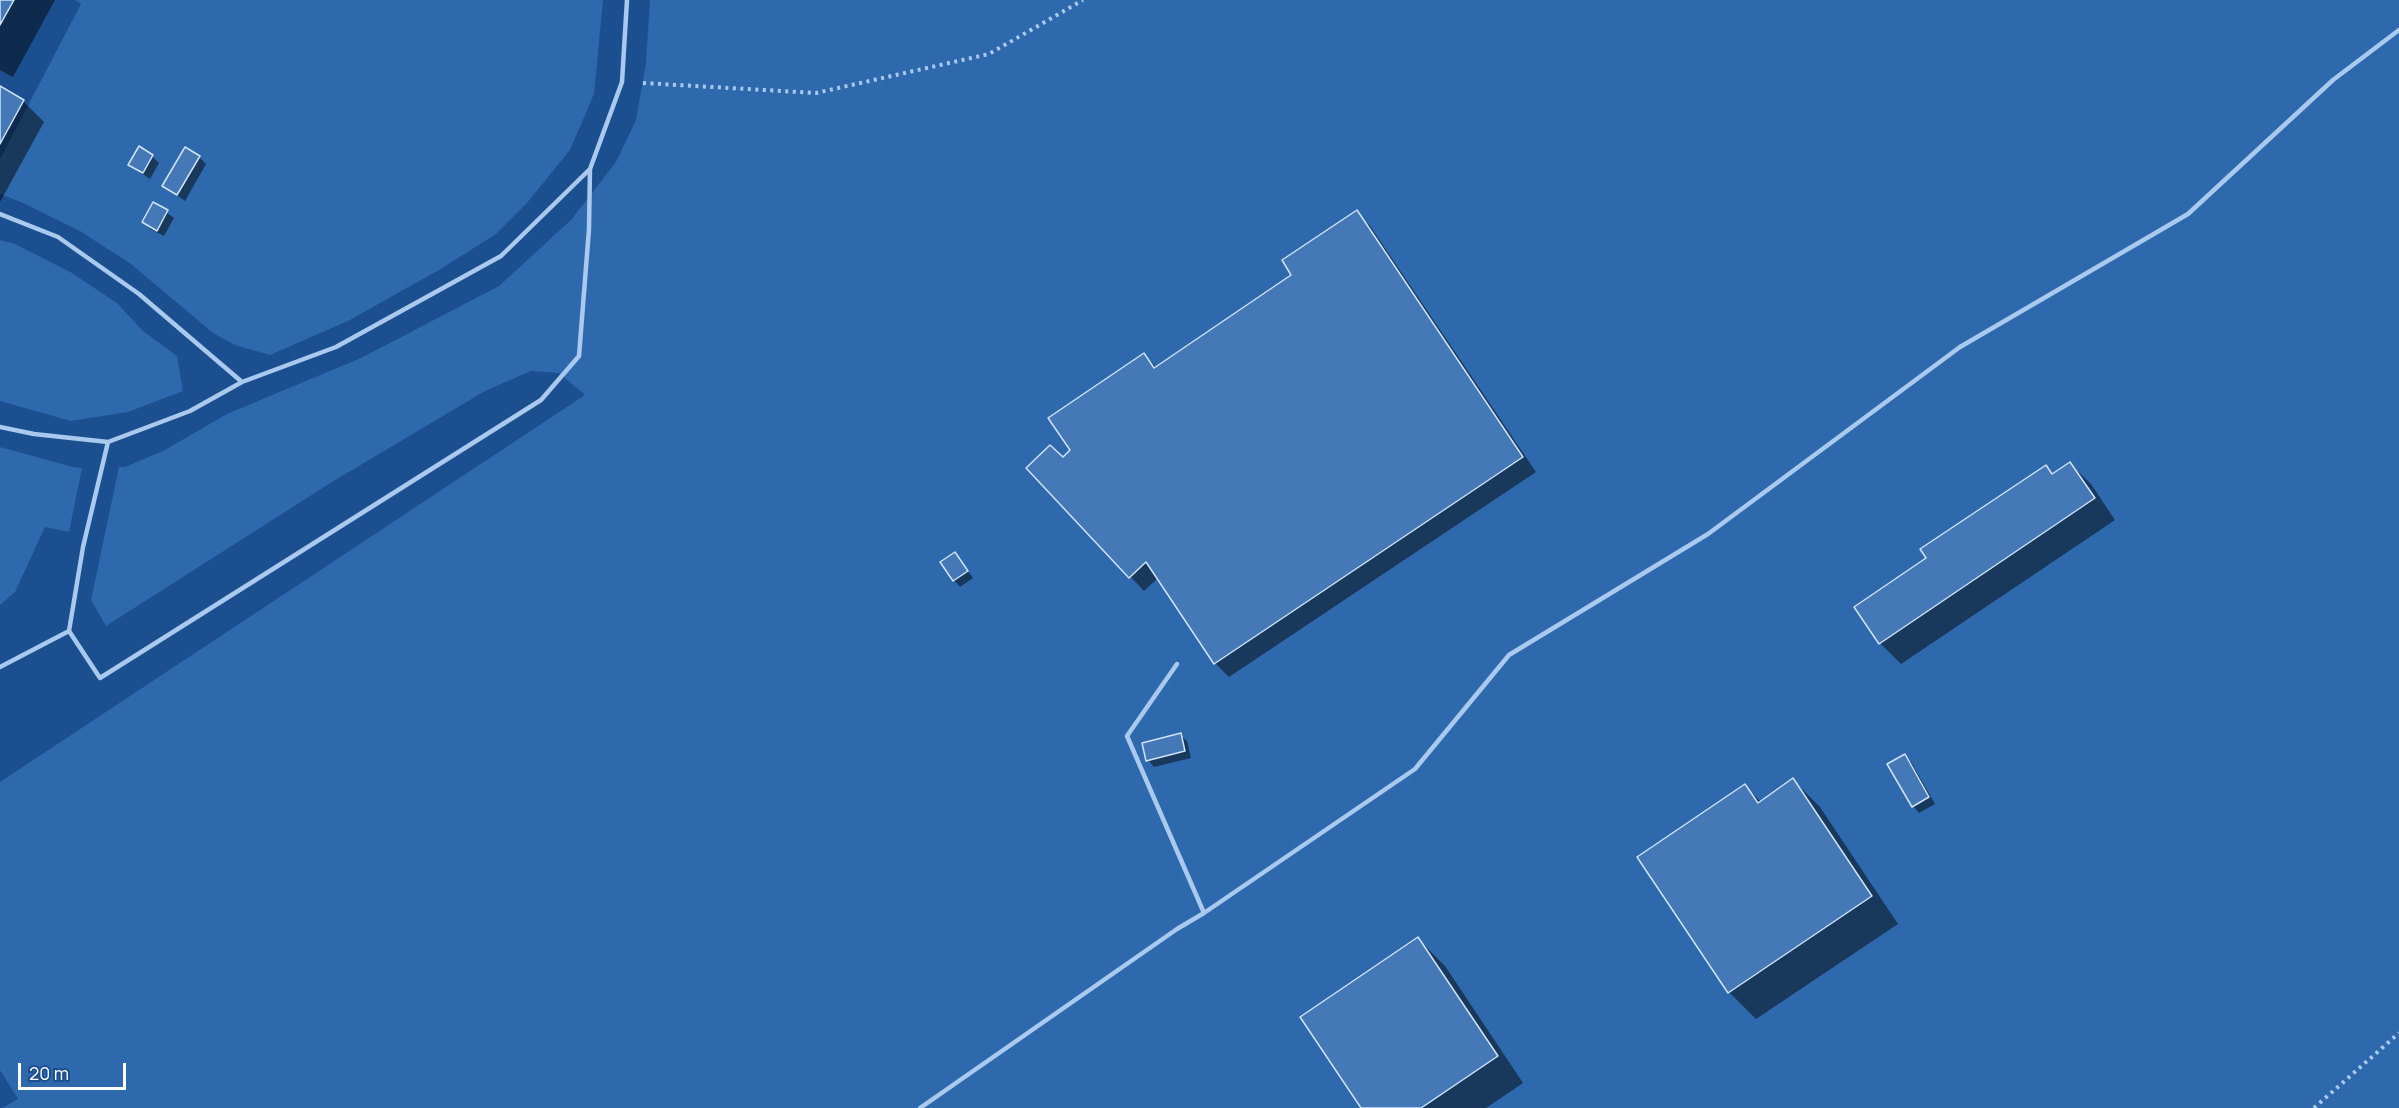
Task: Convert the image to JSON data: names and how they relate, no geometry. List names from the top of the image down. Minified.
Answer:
{"scale_bar":"20 m"}
